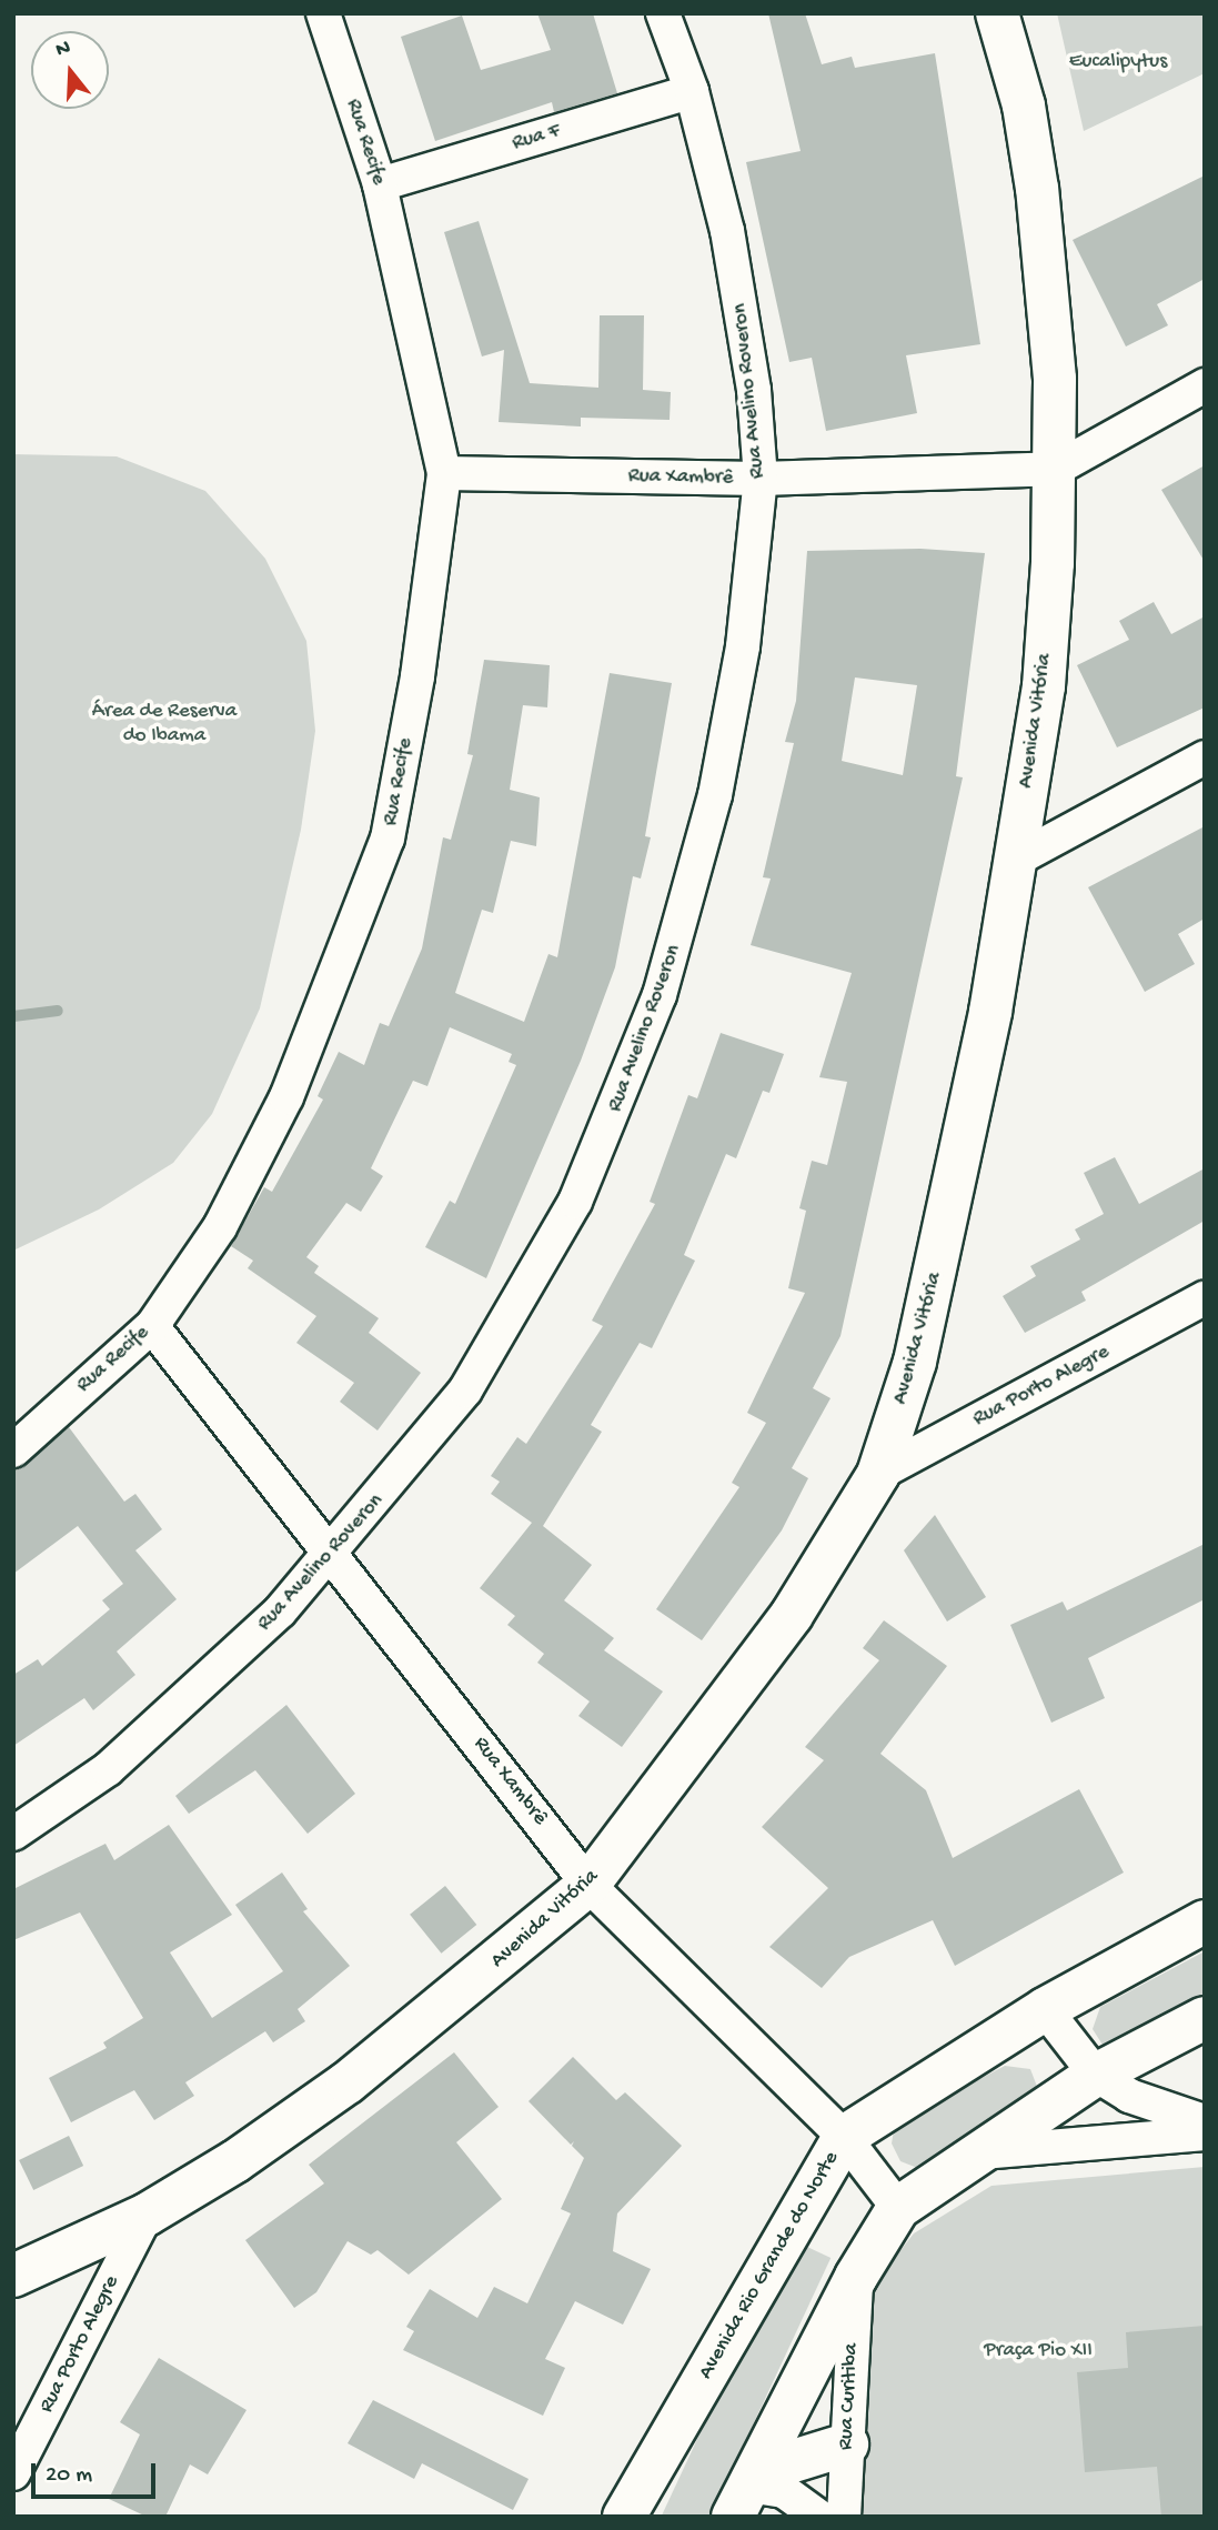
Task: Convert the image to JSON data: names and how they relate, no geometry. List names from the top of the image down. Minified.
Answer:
{"streets":{"street":["Rua F","Rua Recife","Rua Avelino Roveron","Rua Xambrê","Avenida Vitória","Rua Porto Alegre","Avenida Rio Grande do Norte","Rua Curitiba"]},"crossings":[["Rua F","Rua Recife"],["Rua F","Rua Avelino Roveron"],["Rua Recife","Rua Xambrê"],["Rua Avelino Roveron","Rua Xambrê"],["Rua Xambrê","Avenida Vitória"],["Rua Xambrê","Avenida Rio Grande do Norte"],["Avenida Vitória","Rua Porto Alegre"]],"parks":["Eucalipytus","Área de Reserva do Ibama","Praça Pio XII"],"scale_bar":"20 m","north":"top"}
